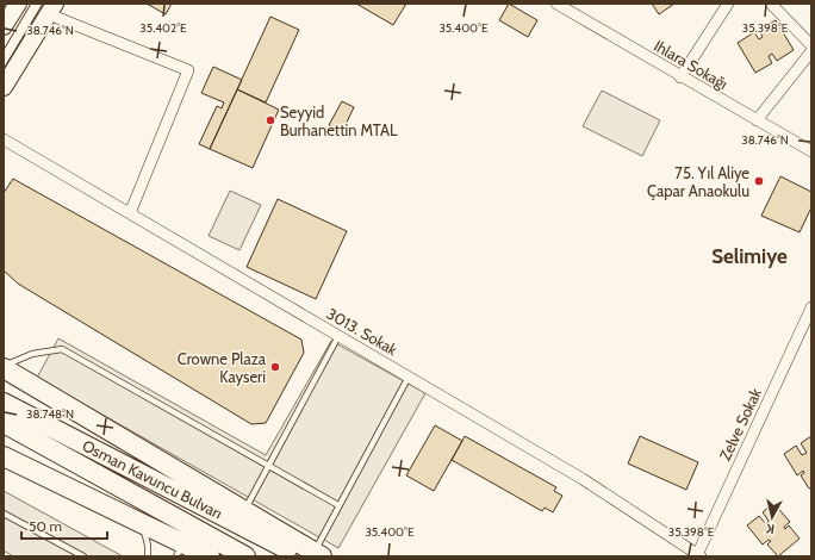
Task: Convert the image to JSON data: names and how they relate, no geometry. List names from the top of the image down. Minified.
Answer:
{"streets":{"highway":["Osman Kavuncu Bulvarı"],"street":["Ihlara Sokağı","3013. Sokak","Zelve Sokak"]},"crossings":[["3013. Sokak","Zelve Sokak"]],"districts":["Selimiye"],"places":["Seyyid Burhanettin MTAL","75. Yıl Aliye Çapar Anaokulu","Crowne Plaza Kayseri"],"scale_bar":"50 m","north":"bottom","coordinates":["35.402°E","35.400°E","35.398°E","38.746°N","38.748°N"]}
